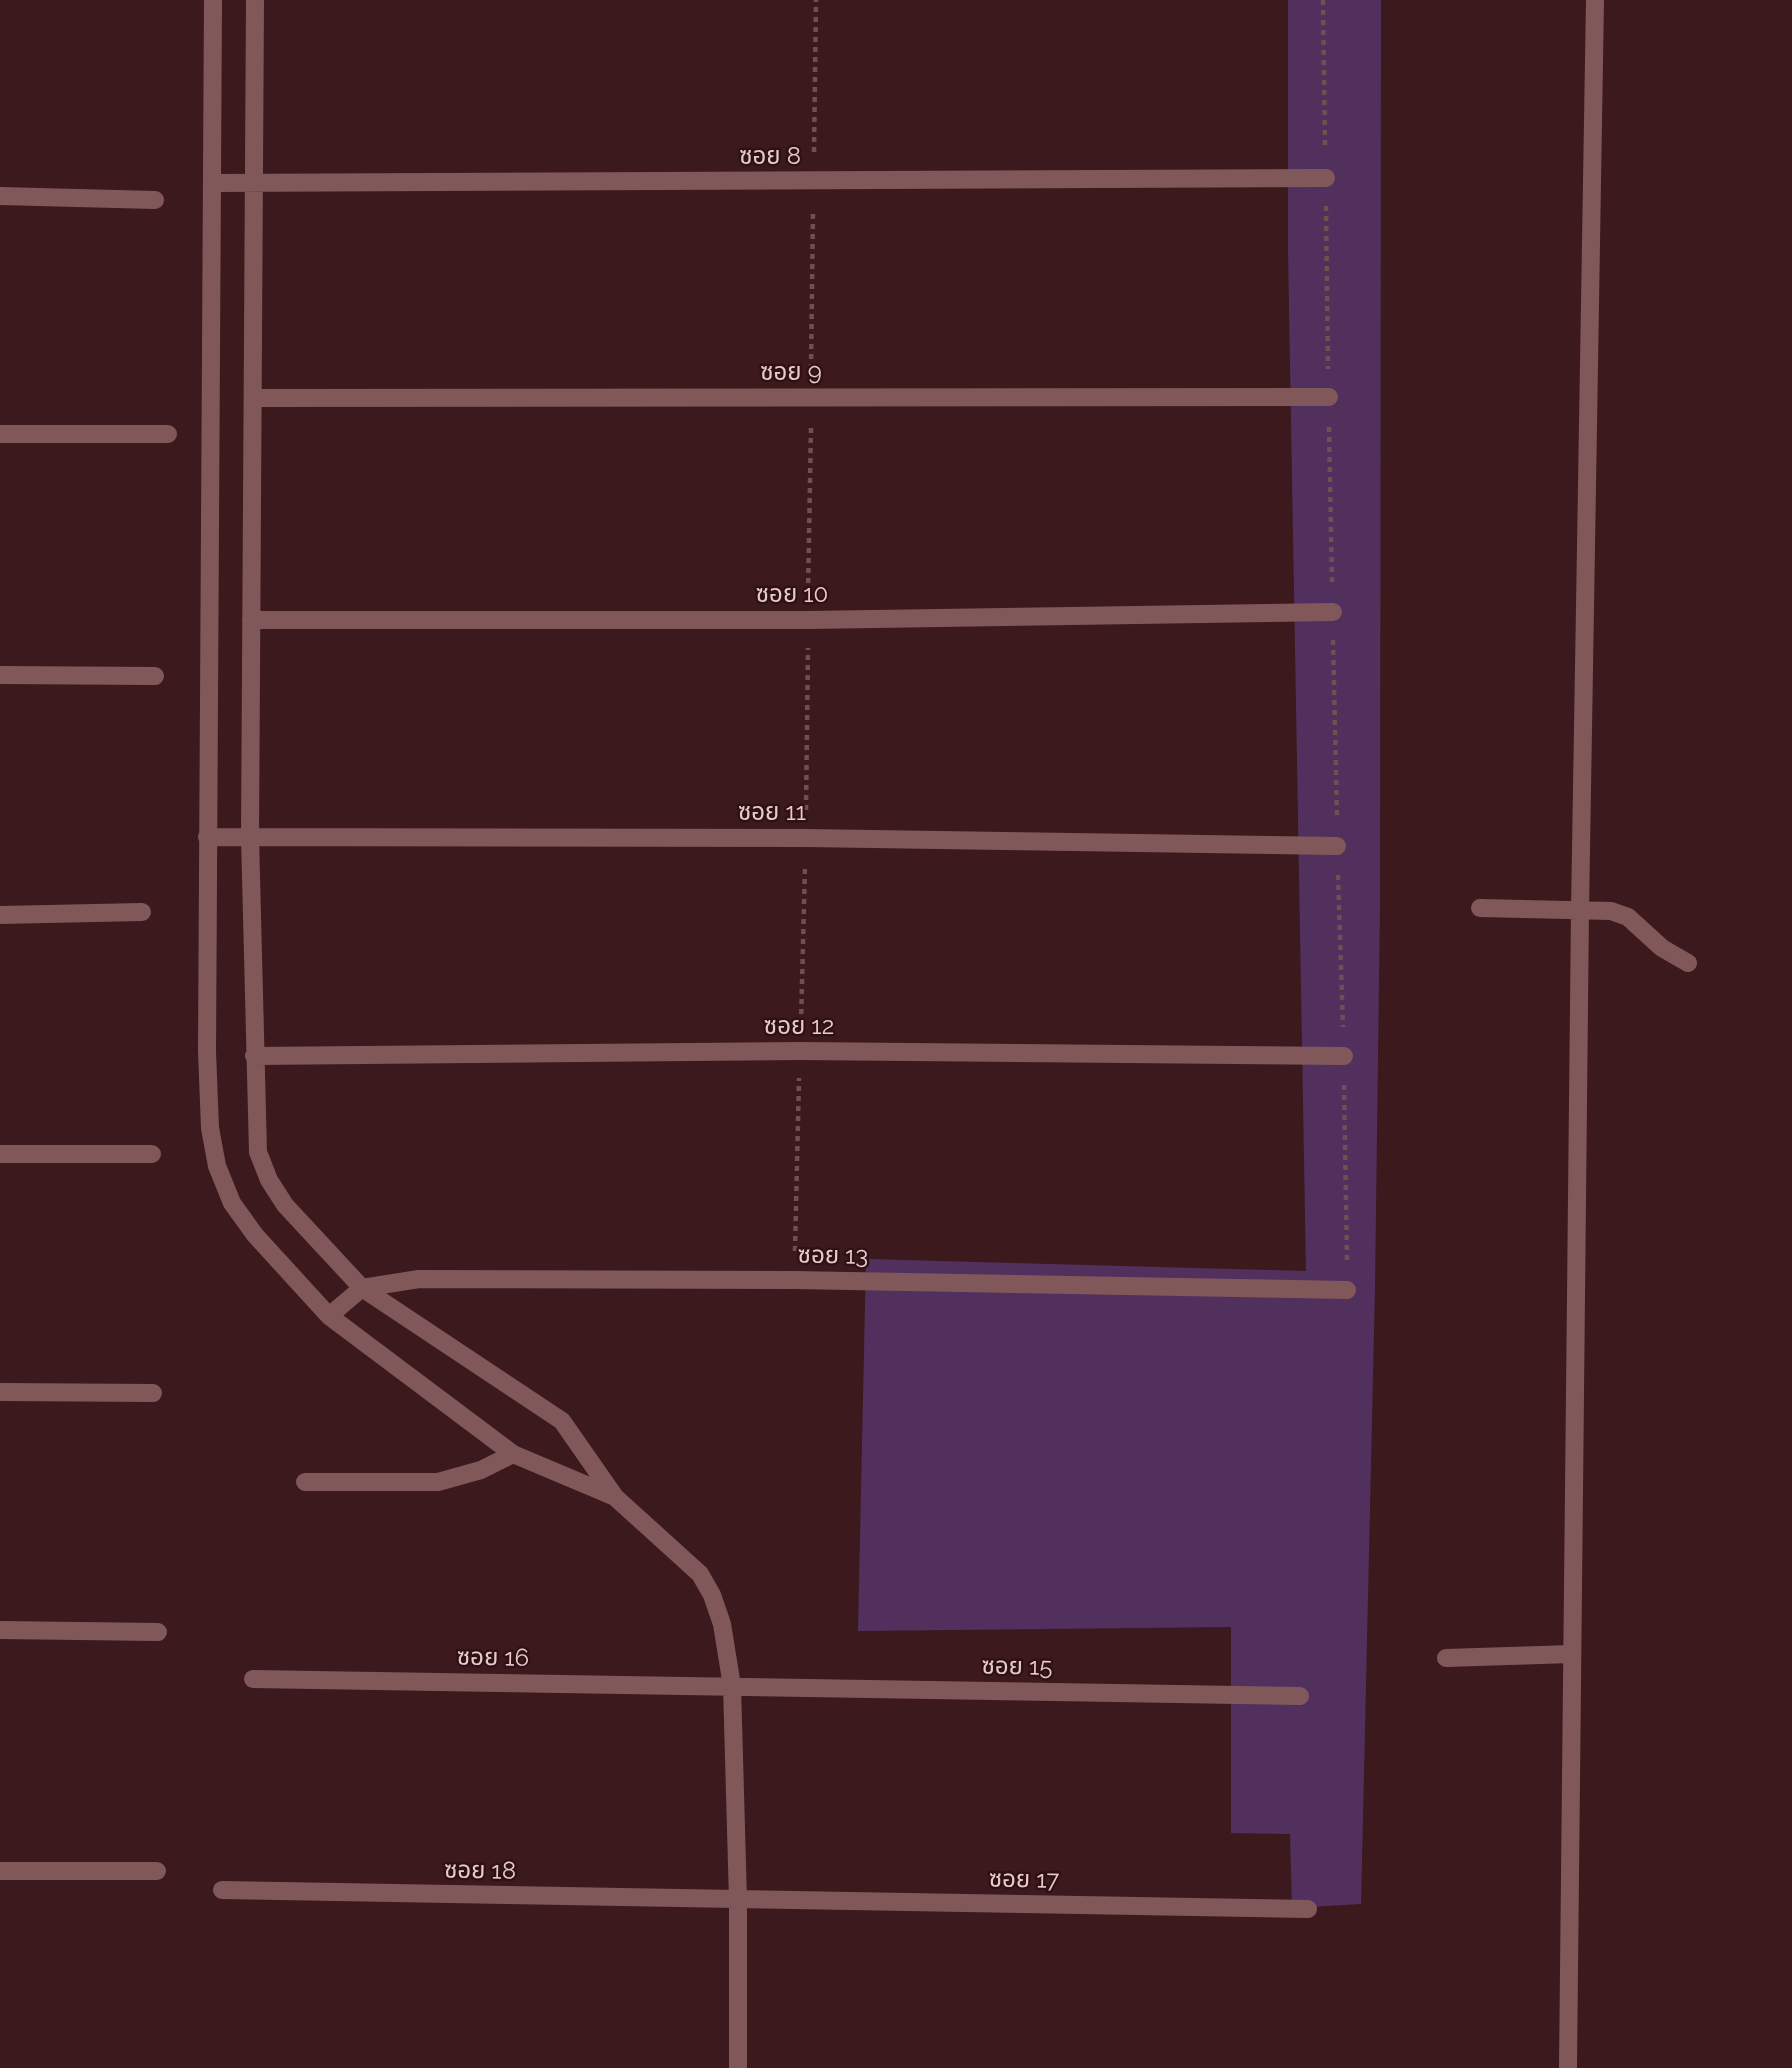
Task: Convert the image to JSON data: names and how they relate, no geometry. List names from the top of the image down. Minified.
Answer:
{"streets":{"street":["ซอย 8","ซอย 9","ซอย 10","ซอย 11","ซอย 12","ซอย 13","ซอย 16","ซอย 15","ซอย 18","ซอย 17"]},"crossings":[["ซอย 16","ซอย 15"],["ซอย 18","ซอย 17"]]}
